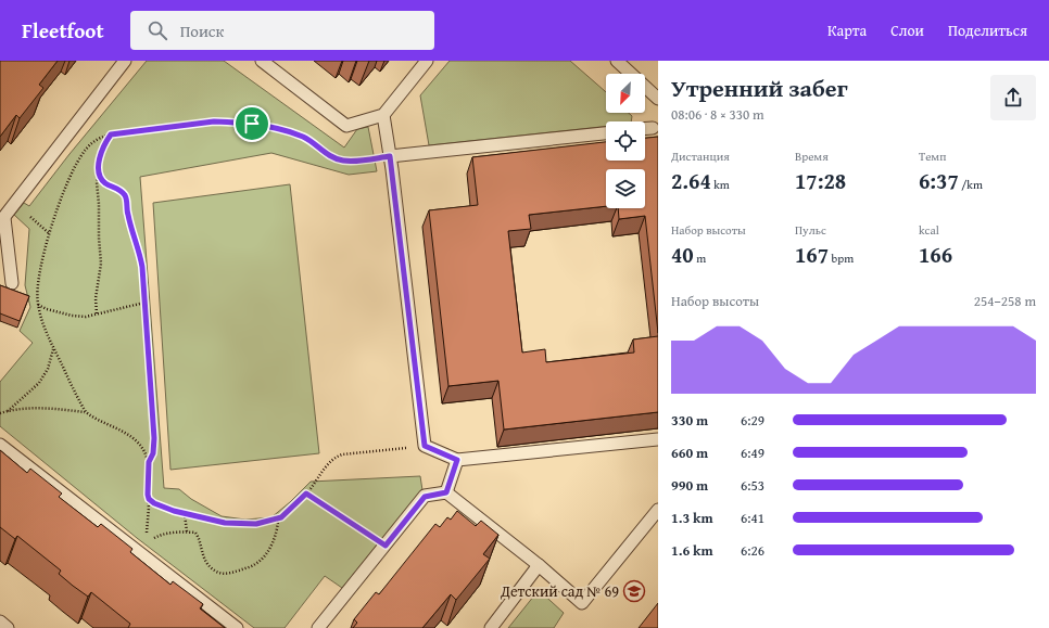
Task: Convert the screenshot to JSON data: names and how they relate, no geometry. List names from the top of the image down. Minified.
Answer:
{"places":{"school or university":["Детский сад № 69"]},"north":"bottom left","page":{"header":"Fleetfoot","search":"Поиск","nav":["Карта","Слои","Поделиться"],"heading":["Утренний забег","08:06 · 8 × 330 m"],"stats":[["Дистанция","2.64 km"],["Время","17:28"],["Темп","6:37 /km"],["Набор высоты","40 m"],["Пульс","167 bpm"],["kcal","166"]],"chart":["Набор высоты","254–258 m"],"list":[{"name":"330 m","note":"6:29"},{"name":"660 m","note":"6:49"},{"name":"990 m","note":"6:53"},{"name":"1.3 km","note":"6:41"},{"name":"1.6 km","note":"6:26"}]}}
